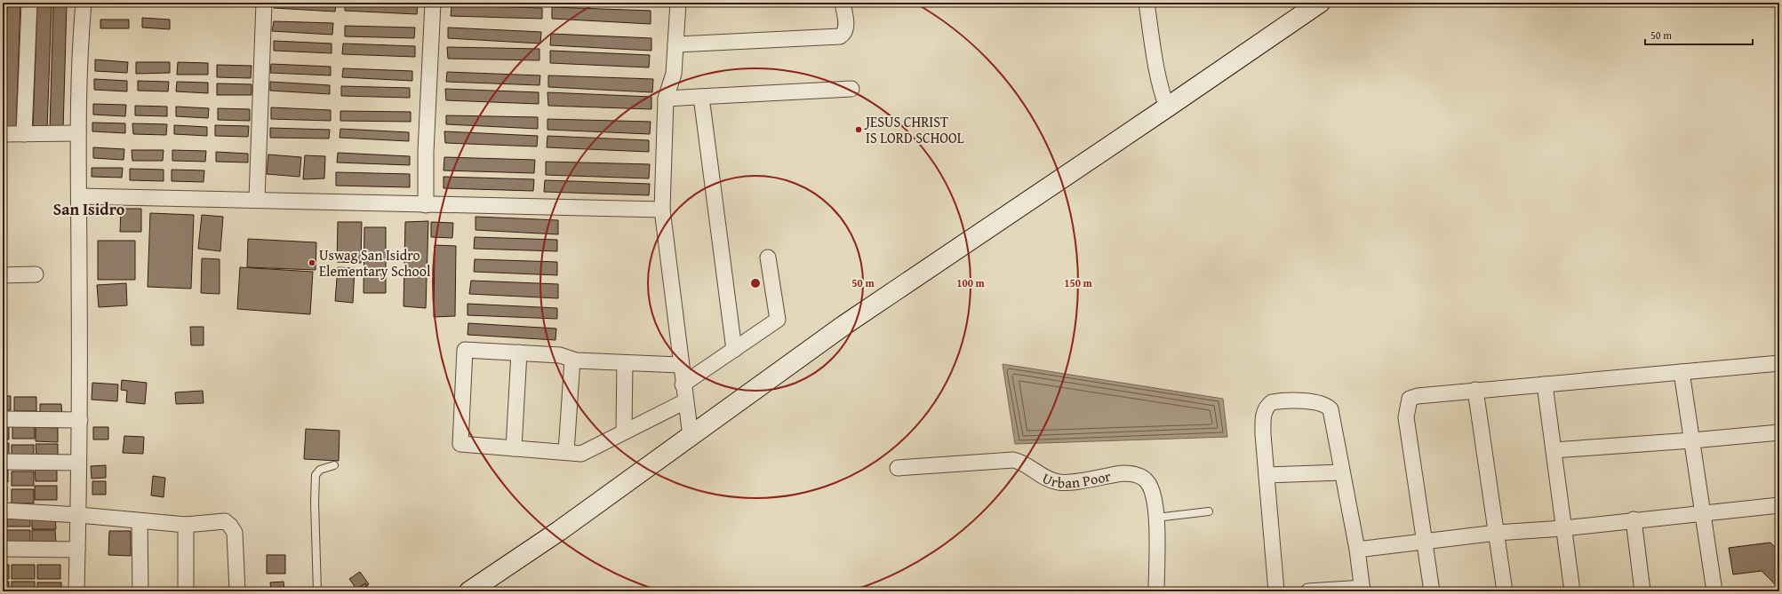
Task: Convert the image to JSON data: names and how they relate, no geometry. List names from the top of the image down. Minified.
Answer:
{"streets":{"street":["Urban Poor"]},"districts":["San Isidro"],"places":["JESUS CHRIST IS LORD SCHOOL","Uswag San Isidro Elementary School"],"scale_bar":"50 m","rings":["50 m","100 m","150 m"]}
